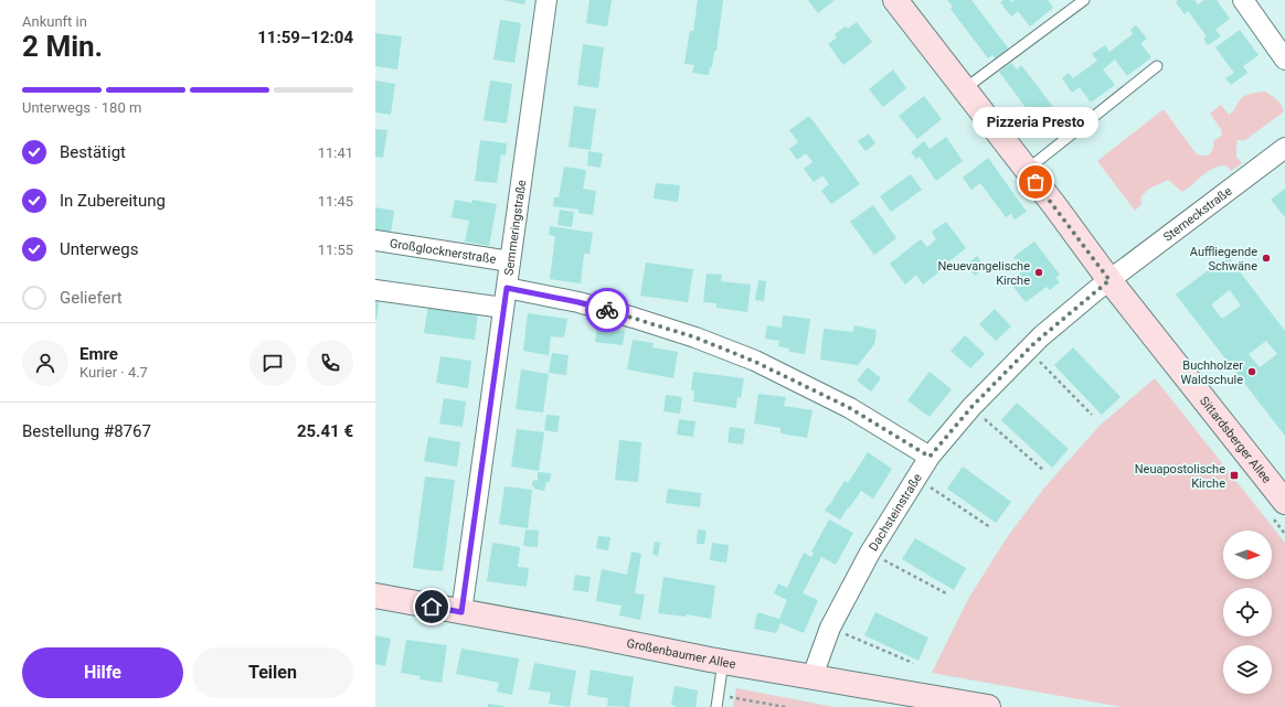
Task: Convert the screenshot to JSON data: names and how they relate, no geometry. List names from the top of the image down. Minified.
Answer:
{"streets":{"main road":["Sittardsberger Allee","Großenbaumer Allee"],"street":["Sterneckstraße","Semmeringstraße","Großglocknerstraße","Dachsteinstraße"]},"crossings":[["Sterneckstraße","Sittardsberger Allee"],["Sterneckstraße","Dachsteinstraße"],["Semmeringstraße","Großglocknerstraße"],["Semmeringstraße","Großenbaumer Allee"],["Sittardsberger Allee","Dachsteinstraße"],["Dachsteinstraße","Großenbaumer Allee"]],"places":{"other":["Pizzeria Presto","Auffliegende Schwäne","Neuevangelische Kirche","Buchholzer Waldschule"],"transit":["Neuapostolische Kirche"]},"north":"right","page":{"heading":["2 Min.","Ankunft in","11:59–12:04"],"panel":["Emre","Kurier · 4.7","Bestellung #8767","25.41 €"],"bar":"Unterwegs · 180 m","bubble":"Pizzeria Presto","list":[["Bestätigt","11:41"],["In Zubereitung","11:45"],["Unterwegs","11:55"],"Geliefert"],"buttons":["Hilfe","Teilen"]}}
